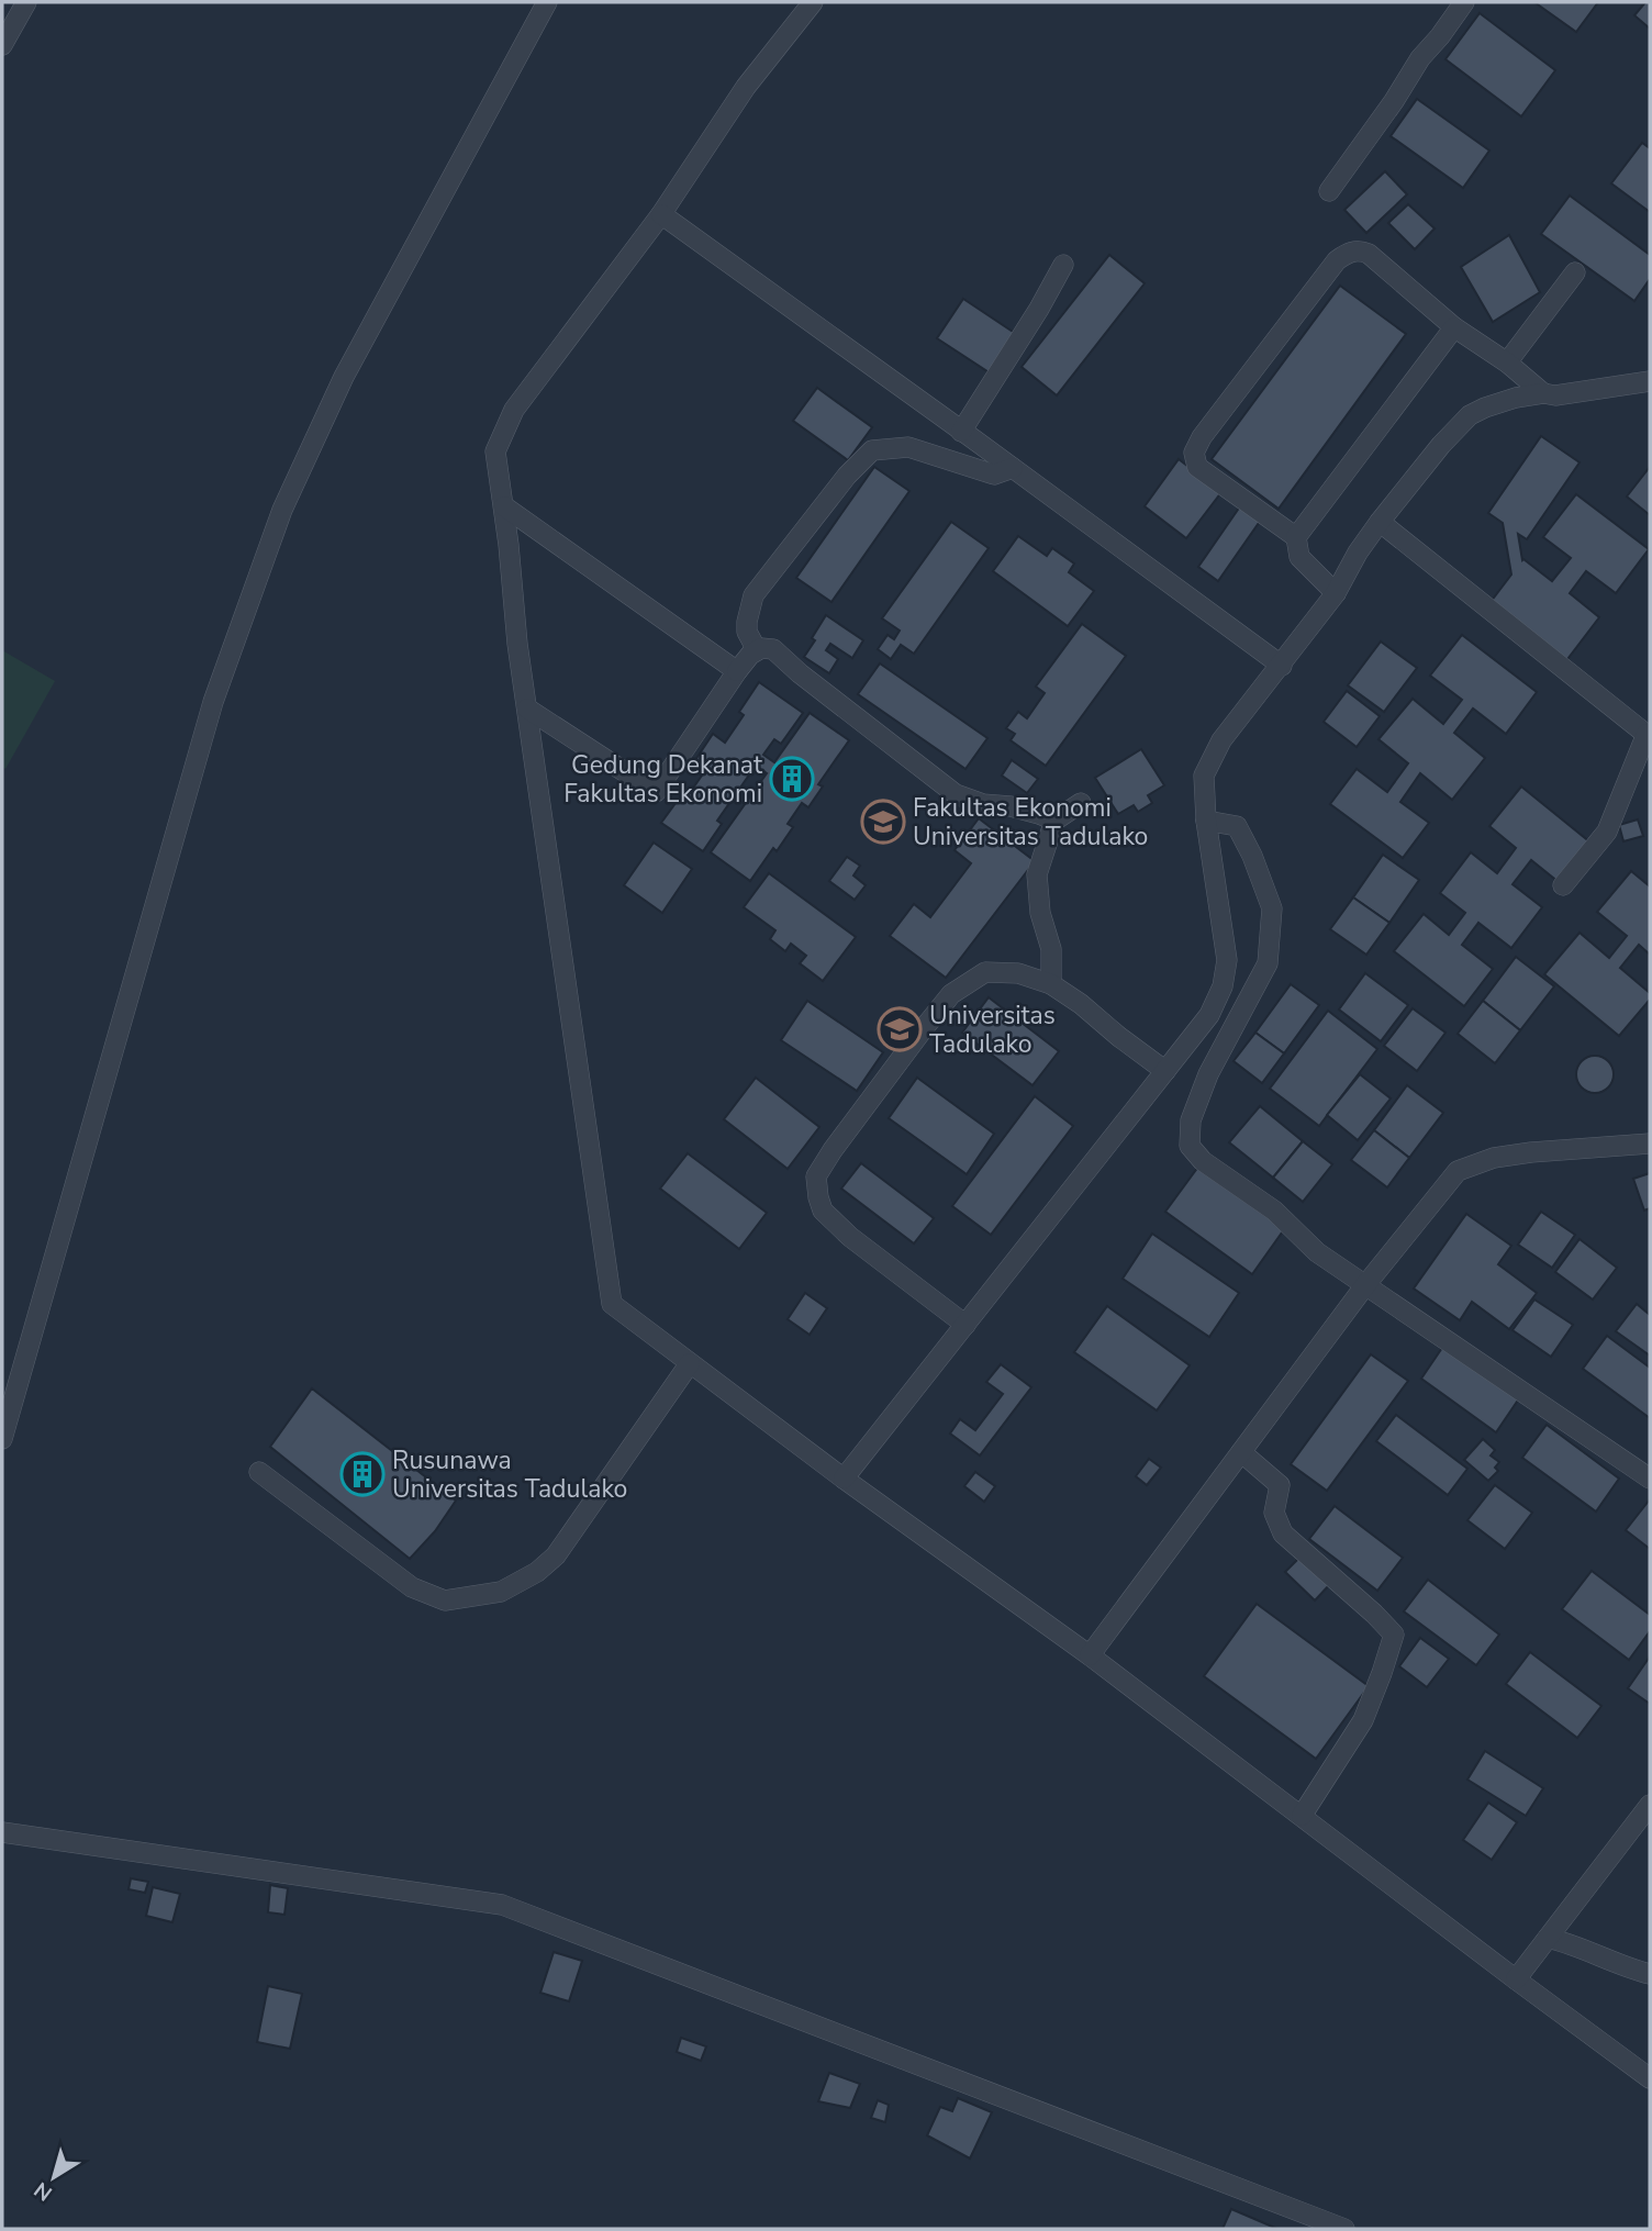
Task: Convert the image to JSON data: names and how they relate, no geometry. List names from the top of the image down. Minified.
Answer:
{"places":{"building":["Gedung Dekanat Fakultas Ekonomi","Rusunawa Universitas Tadulako"],"school or university":["Fakultas Ekonomi Universitas Tadulako","Universitas Tadulako"]},"north":"bottom left"}
